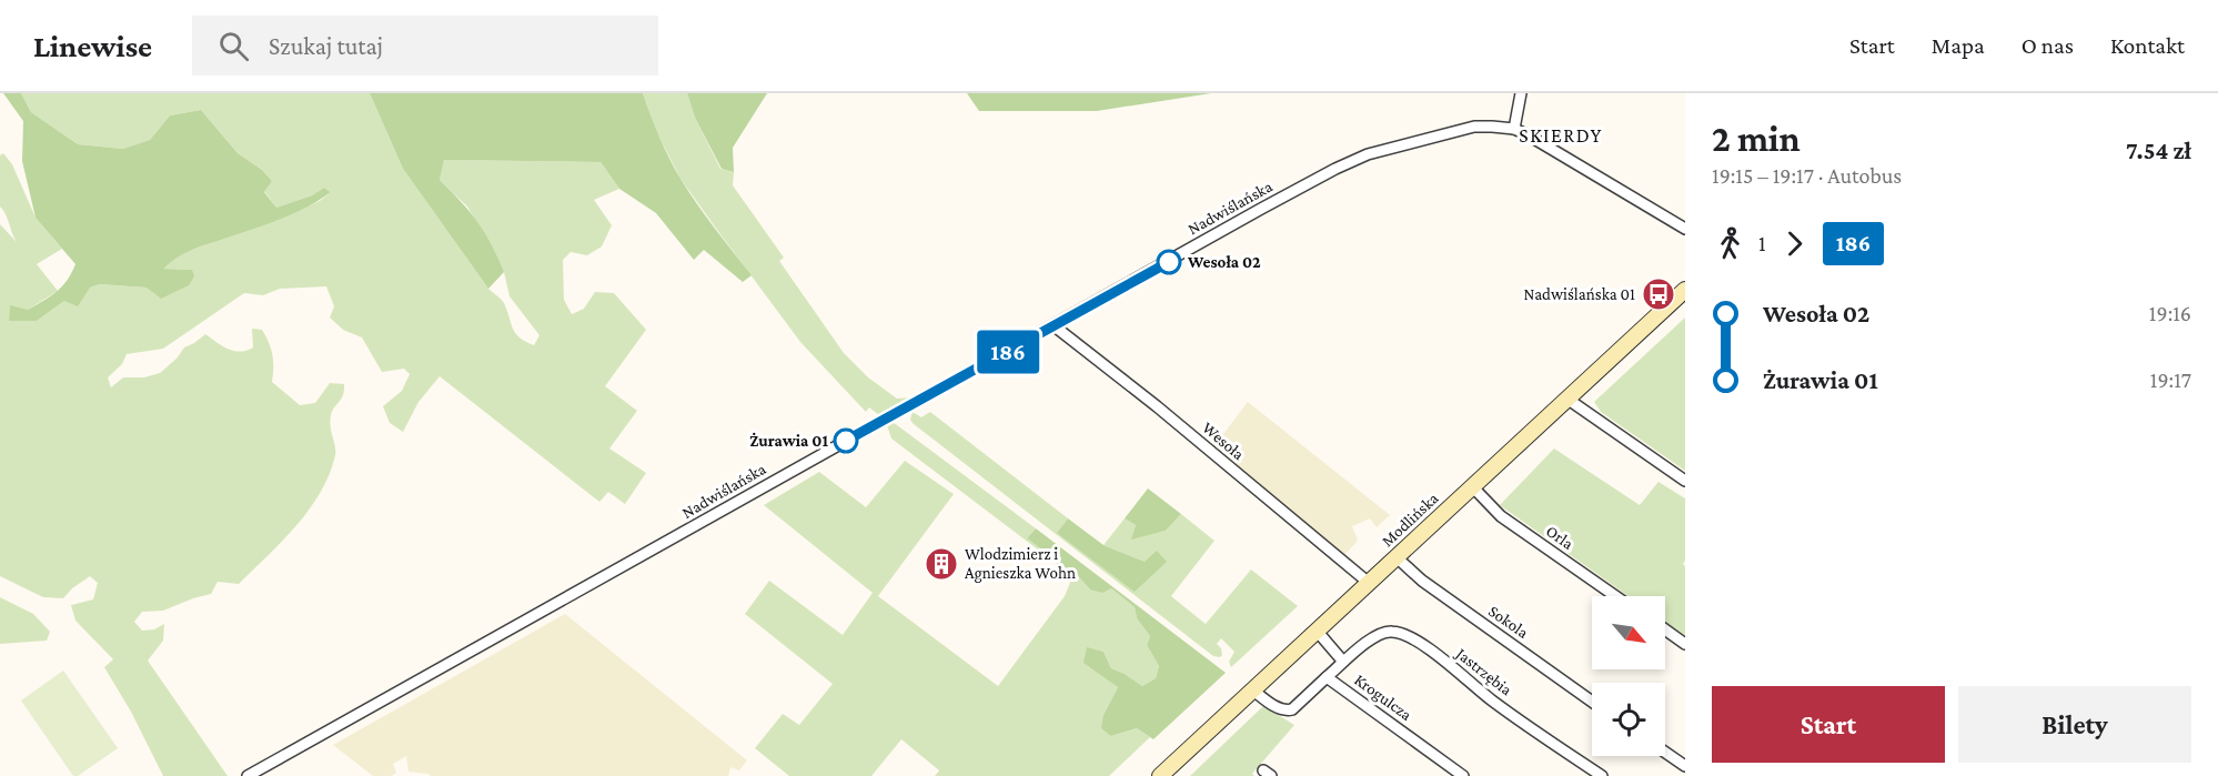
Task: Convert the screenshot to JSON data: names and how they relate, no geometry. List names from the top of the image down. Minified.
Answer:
{"streets":{"main road":["Modlińska"],"street":["Nadwiślańska","Wesoła","Orla","Sokola","Jastrzębia","Krogulcza"]},"crossings":[["Nadwiślańska","Wesoła"],["Wesoła","Modlińska"],["Modlińska","Orla"],["Modlińska","Sokola"],["Jastrzębia","Krogulcza"]],"districts":["SKIERDY"],"places":{"other":["Wesoła 02","Żurawia 01"],"bus stop":["Nadwiślańska 01"],"building":["Wlodzimierz i Agnieszka Wohn"]},"lines":["bus line 186"],"north":"bottom right","page":{"header":"Linewise","search":"Szukaj tutaj","nav":["Start","Mapa","O nas","Kontakt"],"on_map":"186","heading":["2 min","19:15 – 19:17 · Autobus","7.54 zł"],"legs":["1","186"],"list":[{"name":"Wesoła 02","value":"19:16"},{"name":"Żurawia 01","value":"19:17"}],"buttons":["Start","Bilety"]}}
